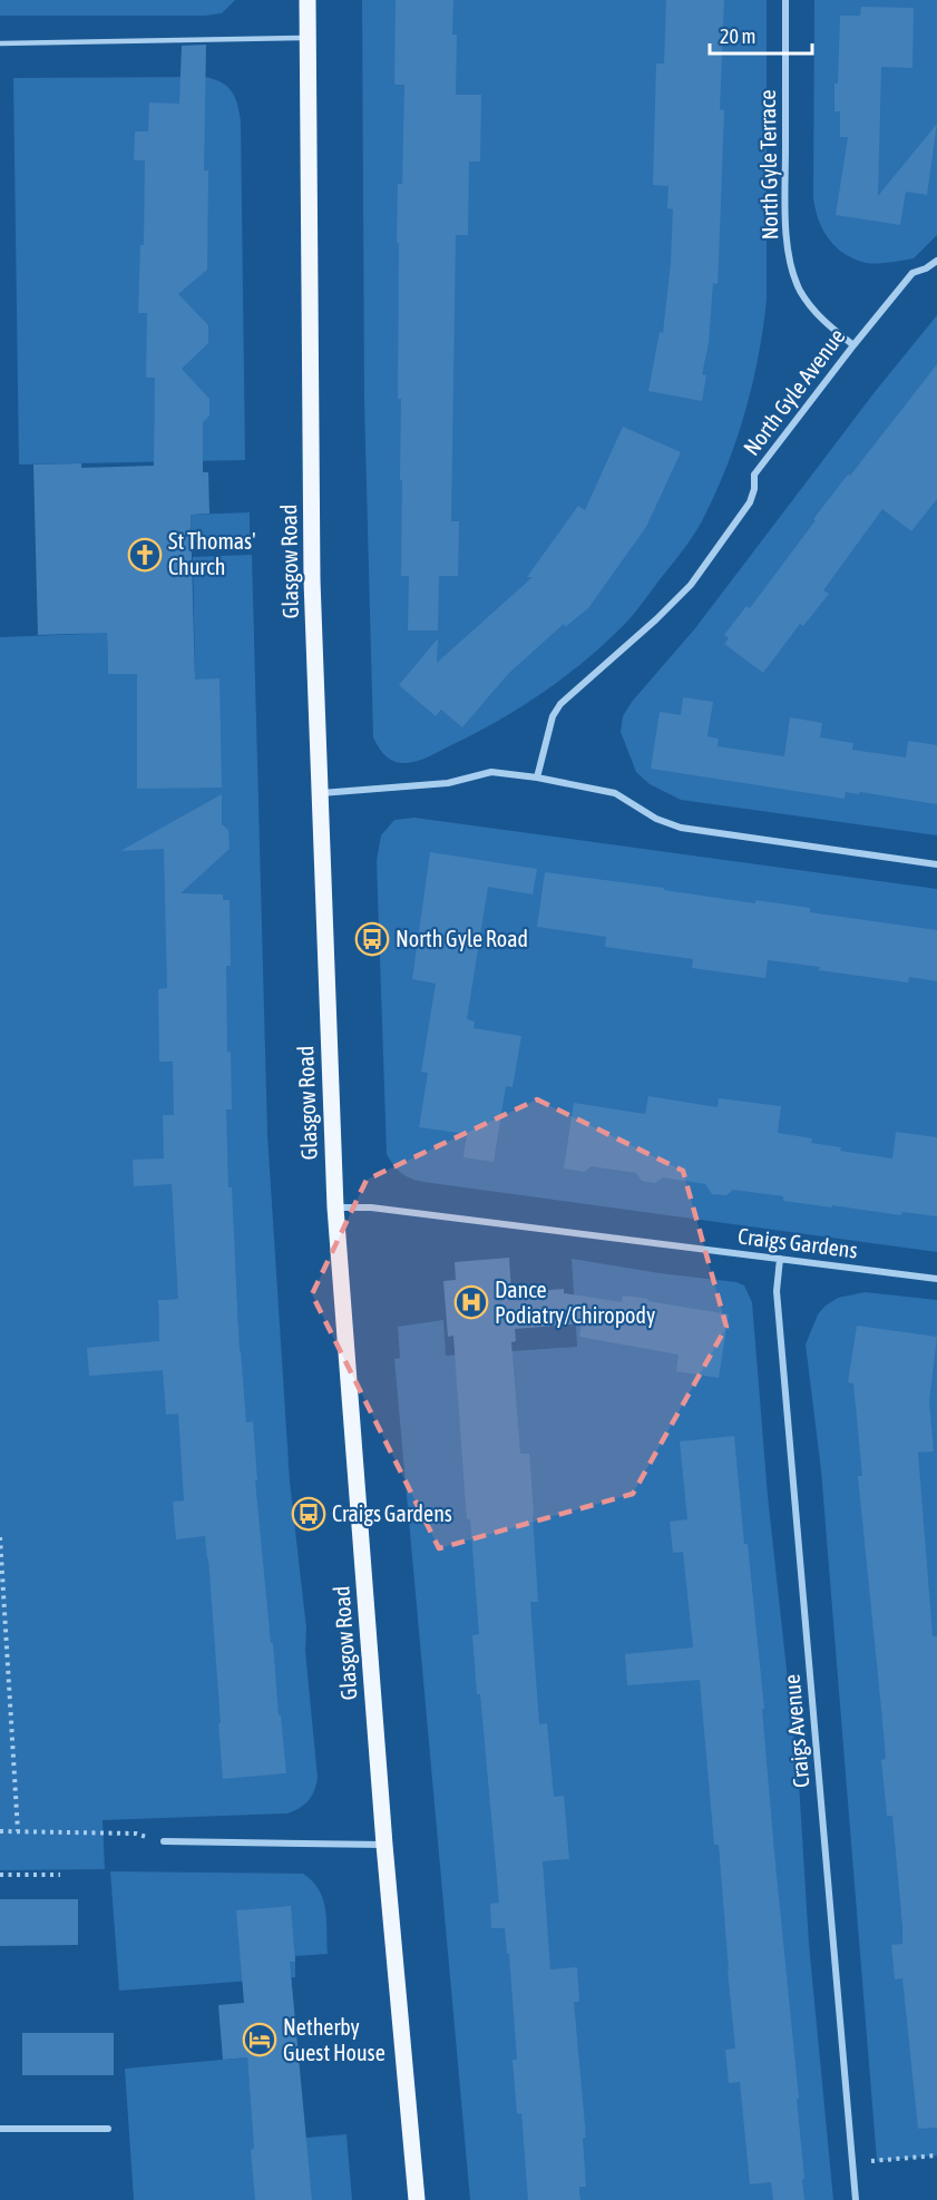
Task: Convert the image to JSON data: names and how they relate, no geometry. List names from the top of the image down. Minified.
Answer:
{"streets":{"main road":["Glasgow Road"],"street":["North Gyle Terrace","North Gyle Avenue","Craigs Gardens","Craigs Avenue"]},"crossings":[["North Gyle Terrace","North Gyle Avenue"],["Glasgow Road","Craigs Gardens"],["Craigs Gardens","Craigs Avenue"]],"places":{"church":["St Thomas' Church"],"bus stop":["North Gyle Road","Craigs Gardens"],"hospital":["Dance Podiatry/Chiropody"],"hotel":["Netherby Guest House"]},"scale_bar":"20 m"}
